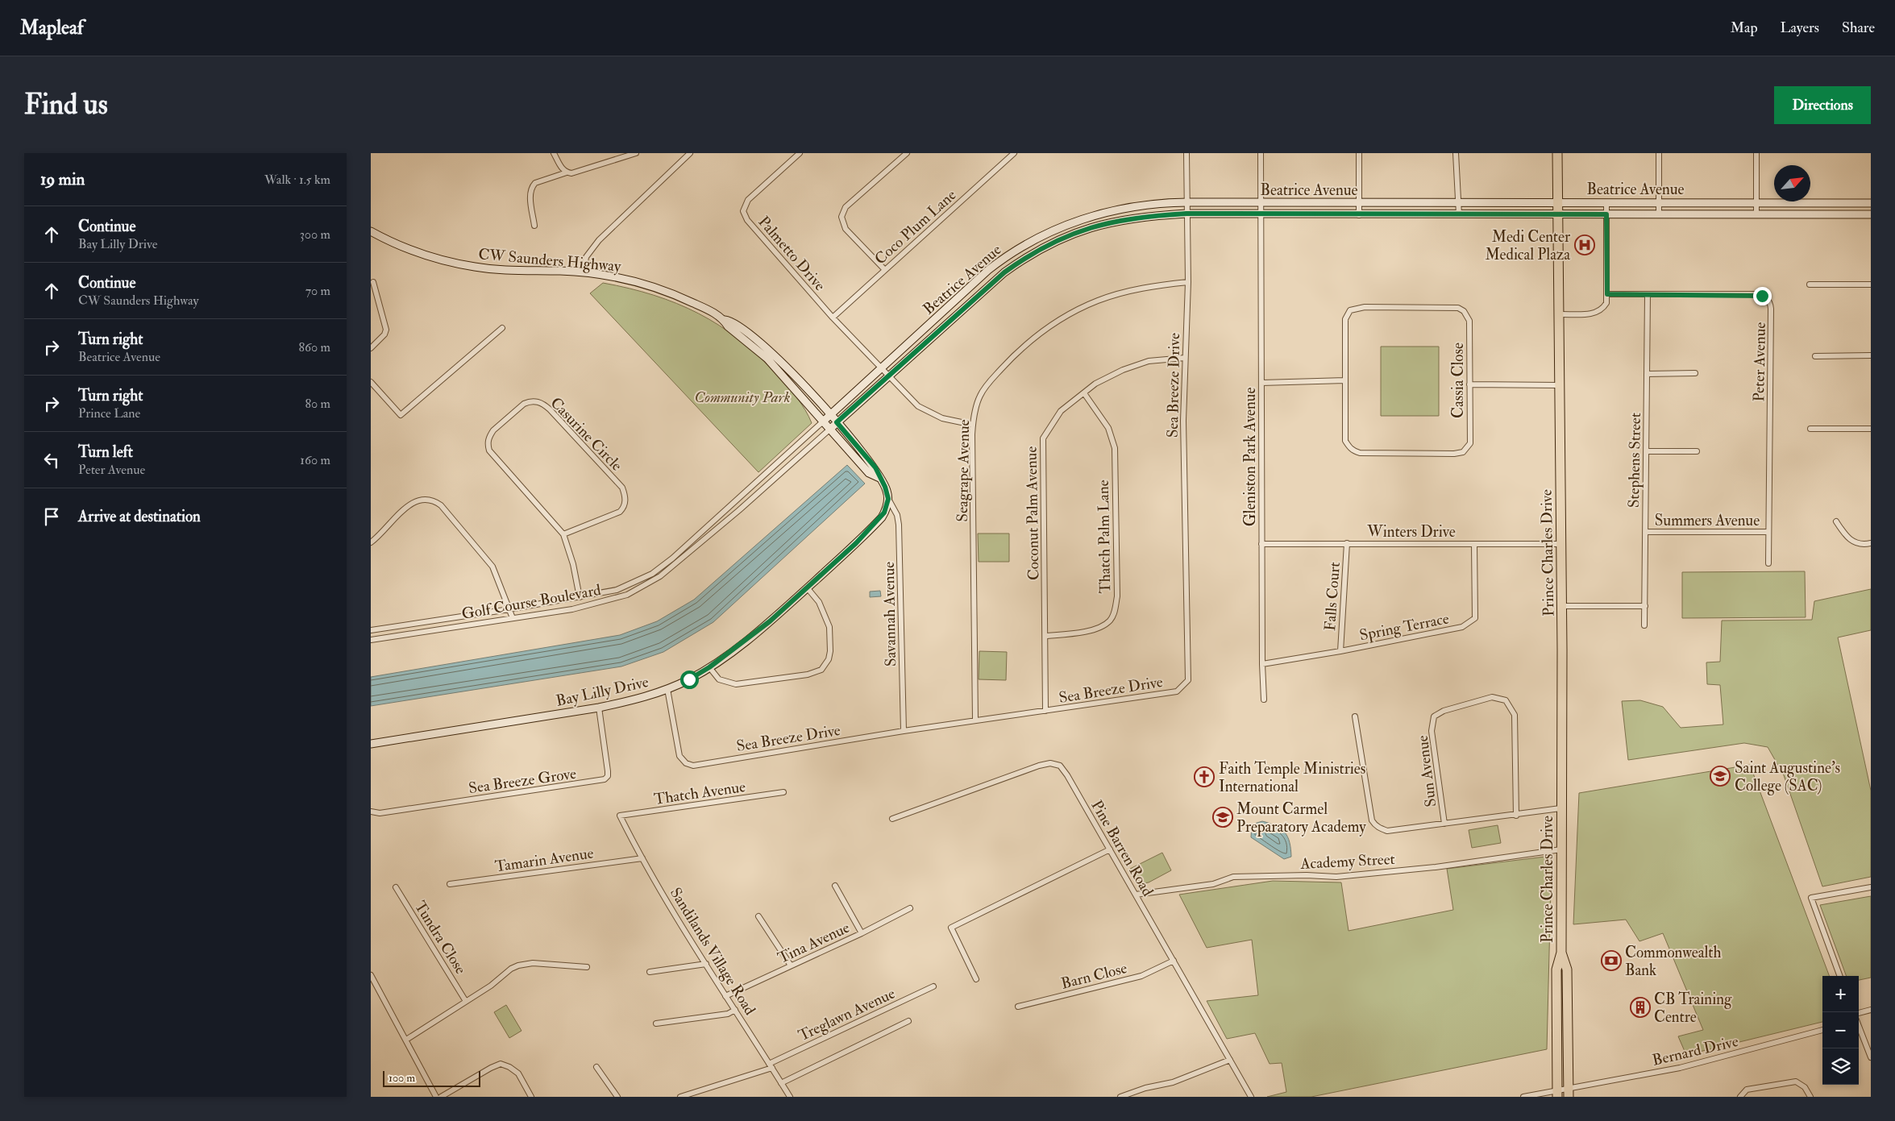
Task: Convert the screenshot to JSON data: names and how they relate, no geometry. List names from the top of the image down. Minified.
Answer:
{"streets":{"highway":["Prince Charles Drive"],"main road":["Beatrice Avenue","CW Saunders Highway","Bay Lilly Drive"],"street":["Coco Plum Lane","Palmetto Drive","Peter Avenue","Cassia Close","Sea Breeze Drive","Casurine Circle","Gleniston Park Avenue","Stephens Street","Seagrape Avenue","Coconut Palm Avenue","Summers Avenue","Winters Drive","Thatch Palm Lane","Falls Court","Golf Course Boulevard","Savannah Avenue","Spring Terrace","Sun Avenue","Sea Breeze Grove","Thatch Avenue","Pine Barren Road","Tamarin Avenue","Academy Street","Tundra Close","Tina Avenue","Sandilands Village Road","Barn Close","Treglawn Avenue","Bernard Drive"]},"crossings":[["Beatrice Avenue","Palmetto Drive"],["Beatrice Avenue","CW Saunders Highway"],["Beatrice Avenue","Sea Breeze Drive"],["Beatrice Avenue","Gleniston Park Avenue"],["Beatrice Avenue","Prince Charles Drive"],["Beatrice Avenue","Golf Course Boulevard"],["Coco Plum Lane","Palmetto Drive"],["Palmetto Drive","Seagrape Avenue"],["CW Saunders Highway","Golf Course Boulevard"],["Peter Avenue","Stephens Street"],["Peter Avenue","Summers Avenue"],["Sea Breeze Drive","Seagrape Avenue"],["Sea Breeze Drive","Coconut Palm Avenue"],["Sea Breeze Drive","Savannah Avenue"],["Sea Breeze Drive","Bay Lilly Drive"],["Casurine Circle","Golf Course Boulevard"],["Gleniston Park Avenue","Winters Drive"],["Gleniston Park Avenue","Spring Terrace"],["Stephens Street","Summers Avenue"],["Coconut Palm Avenue","Thatch Palm Lane"],["Winters Drive","Prince Charles Drive"],["Winters Drive","Falls Court"],["Winters Drive","Spring Terrace"],["Prince Charles Drive","Academy Street"],["Prince Charles Drive","Bernard Drive"],["Falls Court","Spring Terrace"],["Savannah Avenue","Bay Lilly Drive"],["Bay Lilly Drive","Sea Breeze Grove"],["Thatch Avenue","Sandilands Village Road"],["Pine Barren Road","Academy Street"],["Pine Barren Road","Barn Close"],["Tamarin Avenue","Sandilands Village Road"],["Tina Avenue","Sandilands Village Road"],["Sandilands Village Road","Treglawn Avenue"]],"parks":["Community Park"],"places":{"hospital":["Medi Center Medical Plaza"],"school or university":["Saint Augustine's College (SAC)","Mount Carmel Preparatory Academy"],"church":["Faith Temple Ministries International"],"bank":["Commonwealth Bank"],"building":["CB Training Centre"]},"scale_bar":"100 m","north":"top right","page":{"header":"Mapleaf","nav":["Map","Layers","Share"],"buttons":"Directions","title":"Find us","heading":["19 min","Walk · 1.5 km"],"list":[["Continue","Bay Lilly Drive","300 m"],["Continue","CW Saunders Highway","70 m"],["Turn right","Beatrice Avenue","860 m"],["Turn right","Prince Lane","80 m"],["Turn left","Peter Avenue","160 m"],"Arrive at destination"],"map_buttons":["+","−"],"scale":"100 m"}}
